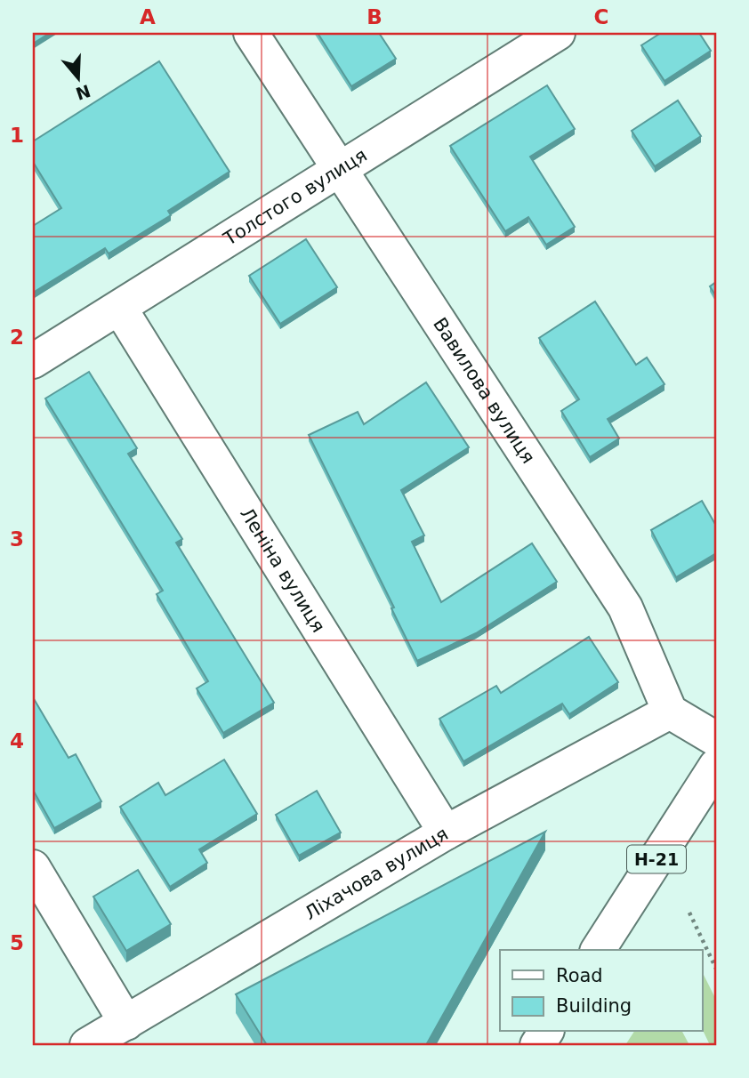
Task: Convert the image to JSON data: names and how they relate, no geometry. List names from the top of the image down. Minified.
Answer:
{"streets":{"street":["Толстого вулиця","Вавилова вулиця","Леніна вулиця","Н-21","Ліхачова вулиця"]},"crossings":[["Толстого вулиця","Вавилова вулиця"],["Толстого вулиця","Леніна вулиця"],["Вавилова вулиця","Ліхачова вулиця"],["Леніна вулиця","Ліхачова вулиця"]],"legend":["Road","Building"],"north":"bottom","grid":{"columns":["A","B","C"],"rows":["1","2","3","4","5"]}}
